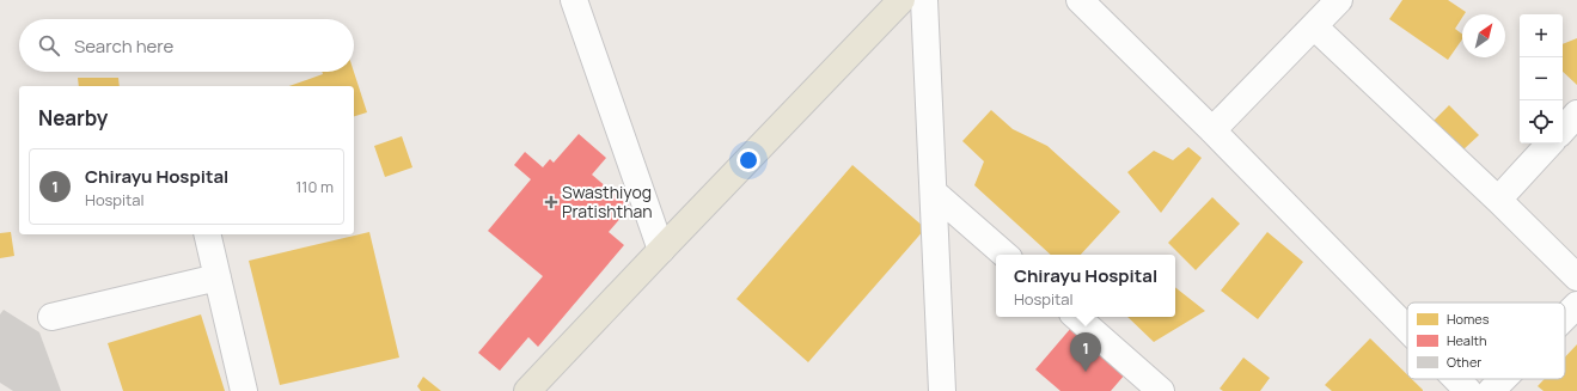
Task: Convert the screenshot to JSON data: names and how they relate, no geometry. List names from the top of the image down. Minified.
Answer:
{"places":{"health":["Swasthiyog Pratishthan"]},"legend":["Homes","Health","Other"],"north":"top right","page":{"map_buttons":["+","−"],"search":"Search here","heading":"Nearby","list":[{"mark":"1","name":"Chirayu Hospital","note":"Hospital","value":"110 m"}],"popup":["Chirayu Hospital","Hospital"],"pins":"1"}}
